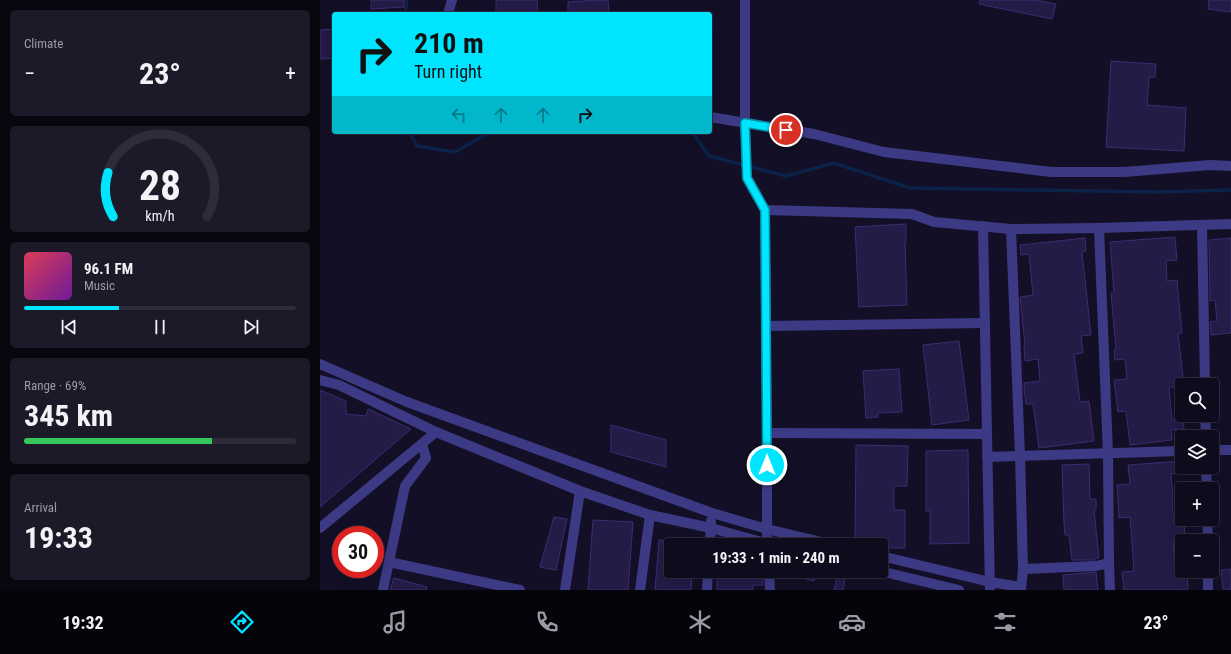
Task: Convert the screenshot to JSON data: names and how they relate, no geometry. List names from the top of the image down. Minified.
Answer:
{"page":{"tile":["Climate",["Range · 69%","345 km"],["Arrival","19:33"]],"turn":["210 m","Turn right"],"heat":["−","23°","+"],"song":["96.1 FM","Music"],"map_buttons":["+","−"],"limit":"30","trip":"19:33 · 1 min · 240 m","tabs":["19:32","23°"],"gauge":["28","km/h"]}}
